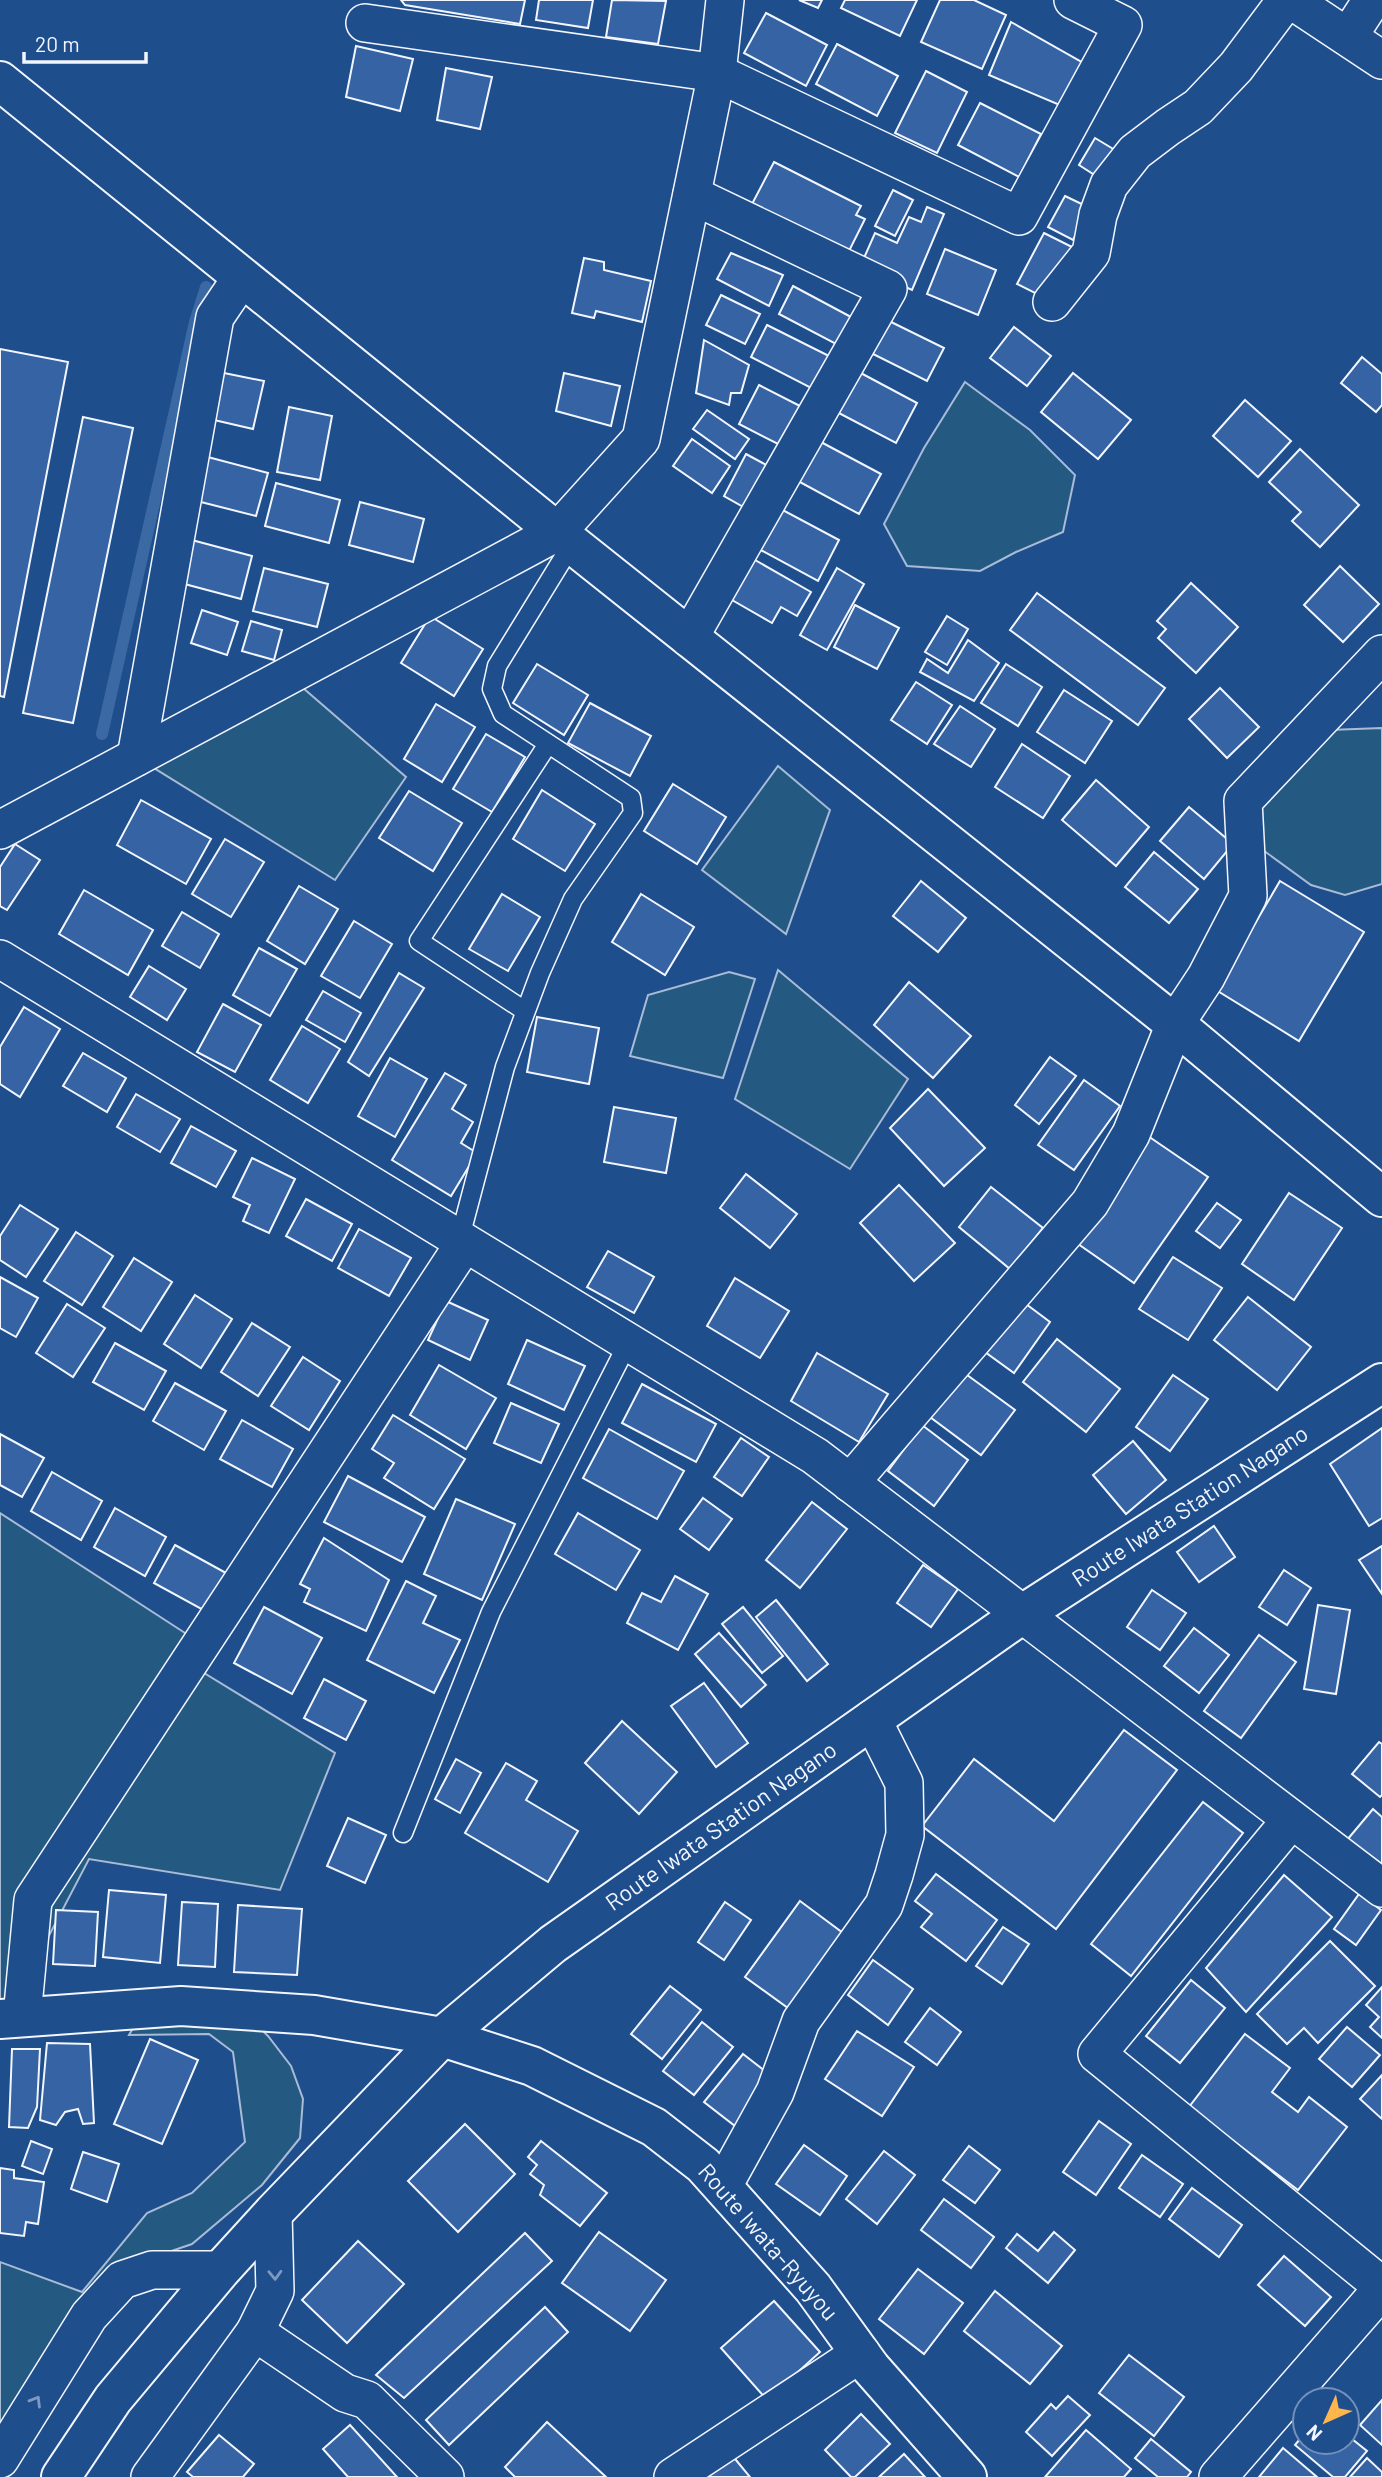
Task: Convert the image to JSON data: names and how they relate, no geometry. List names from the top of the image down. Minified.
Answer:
{"streets":{"street":["Route Iwata Station Nagano","Route Iwata-Ryuyou"]},"crossings":[["Route Iwata Station Nagano","Route Iwata-Ryuyou"]],"scale_bar":"20 m","north":"bottom left"}
